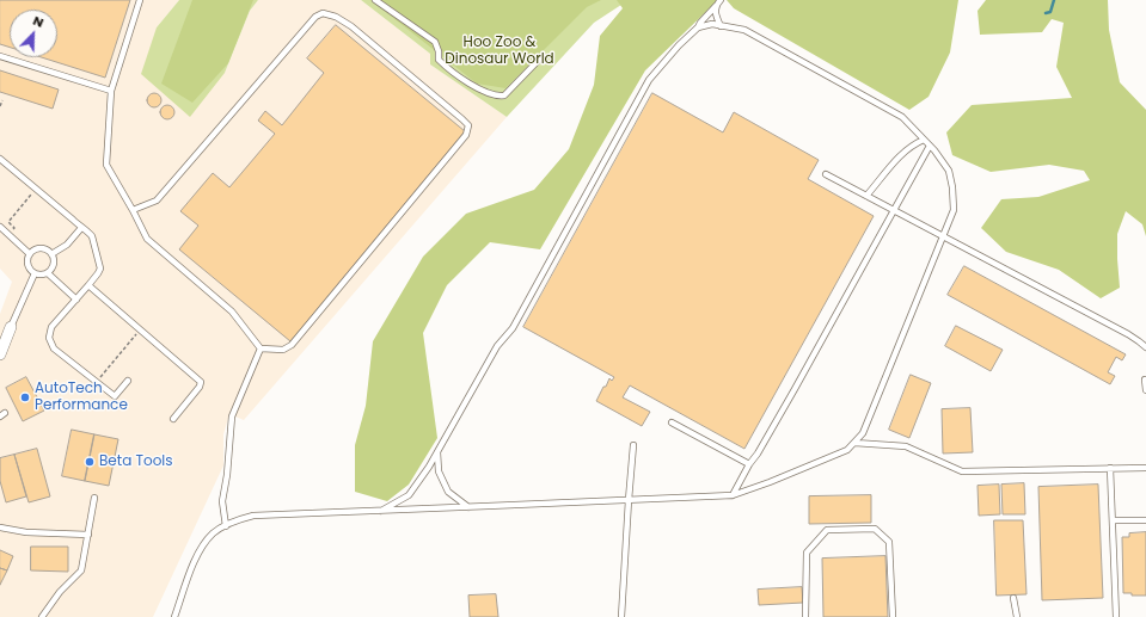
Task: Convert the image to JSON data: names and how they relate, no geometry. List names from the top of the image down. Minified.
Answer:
{"parks":["Hoo Zoo & Dinosaur World"],"places":["AutoTech Performance","Beta Tools"],"north":"top right"}
